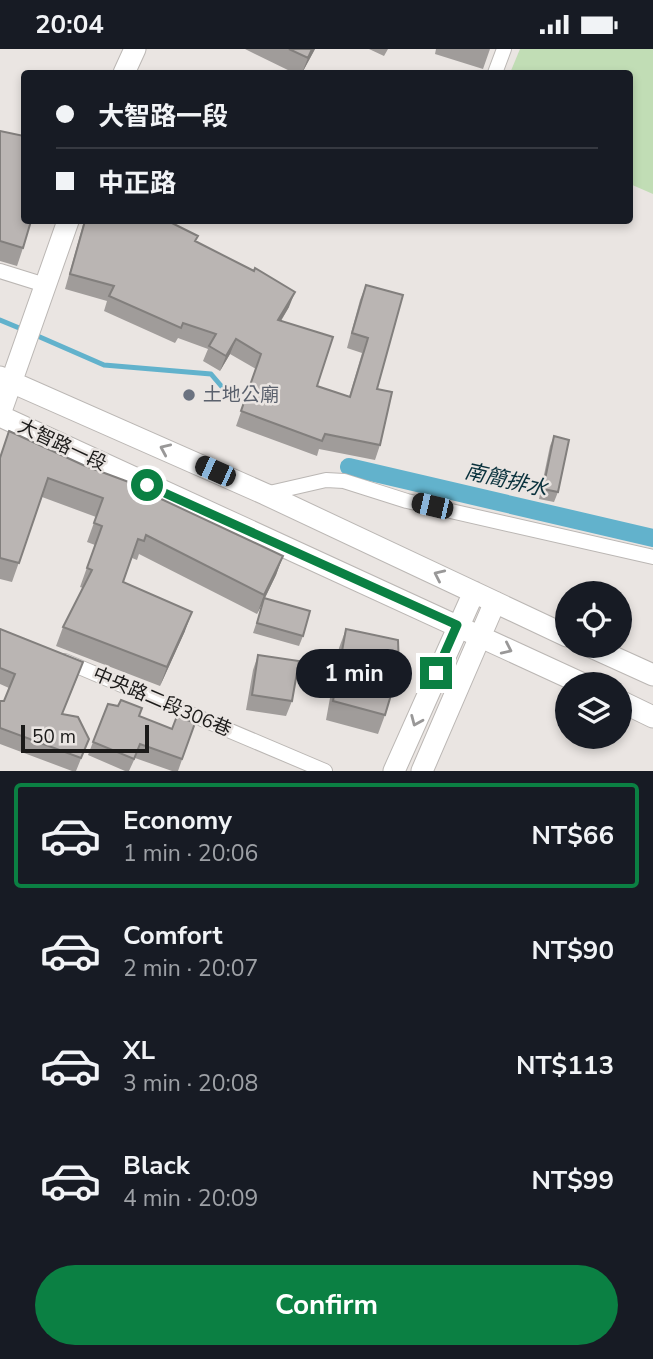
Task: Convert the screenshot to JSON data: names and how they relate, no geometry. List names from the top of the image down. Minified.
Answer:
{"streets":{"street":["大智路一段","中央路二段306巷"]},"water":["南簡排水"],"places":["土地公廟"],"scale_bar":"50 m","page":{"status":"20:04","banner":["大智路一段","中正路"],"bubble":"1 min","scale":"50 m","list":[{"name":"Economy","note":"1 min · 20:06","value":"NT$66"},{"name":"Comfort","note":"2 min · 20:07","value":"NT$90"},{"name":"XL","note":"3 min · 20:08","value":"NT$113"},{"name":"Black","note":"4 min · 20:09","value":"NT$99"}],"buttons":"Confirm"}}
